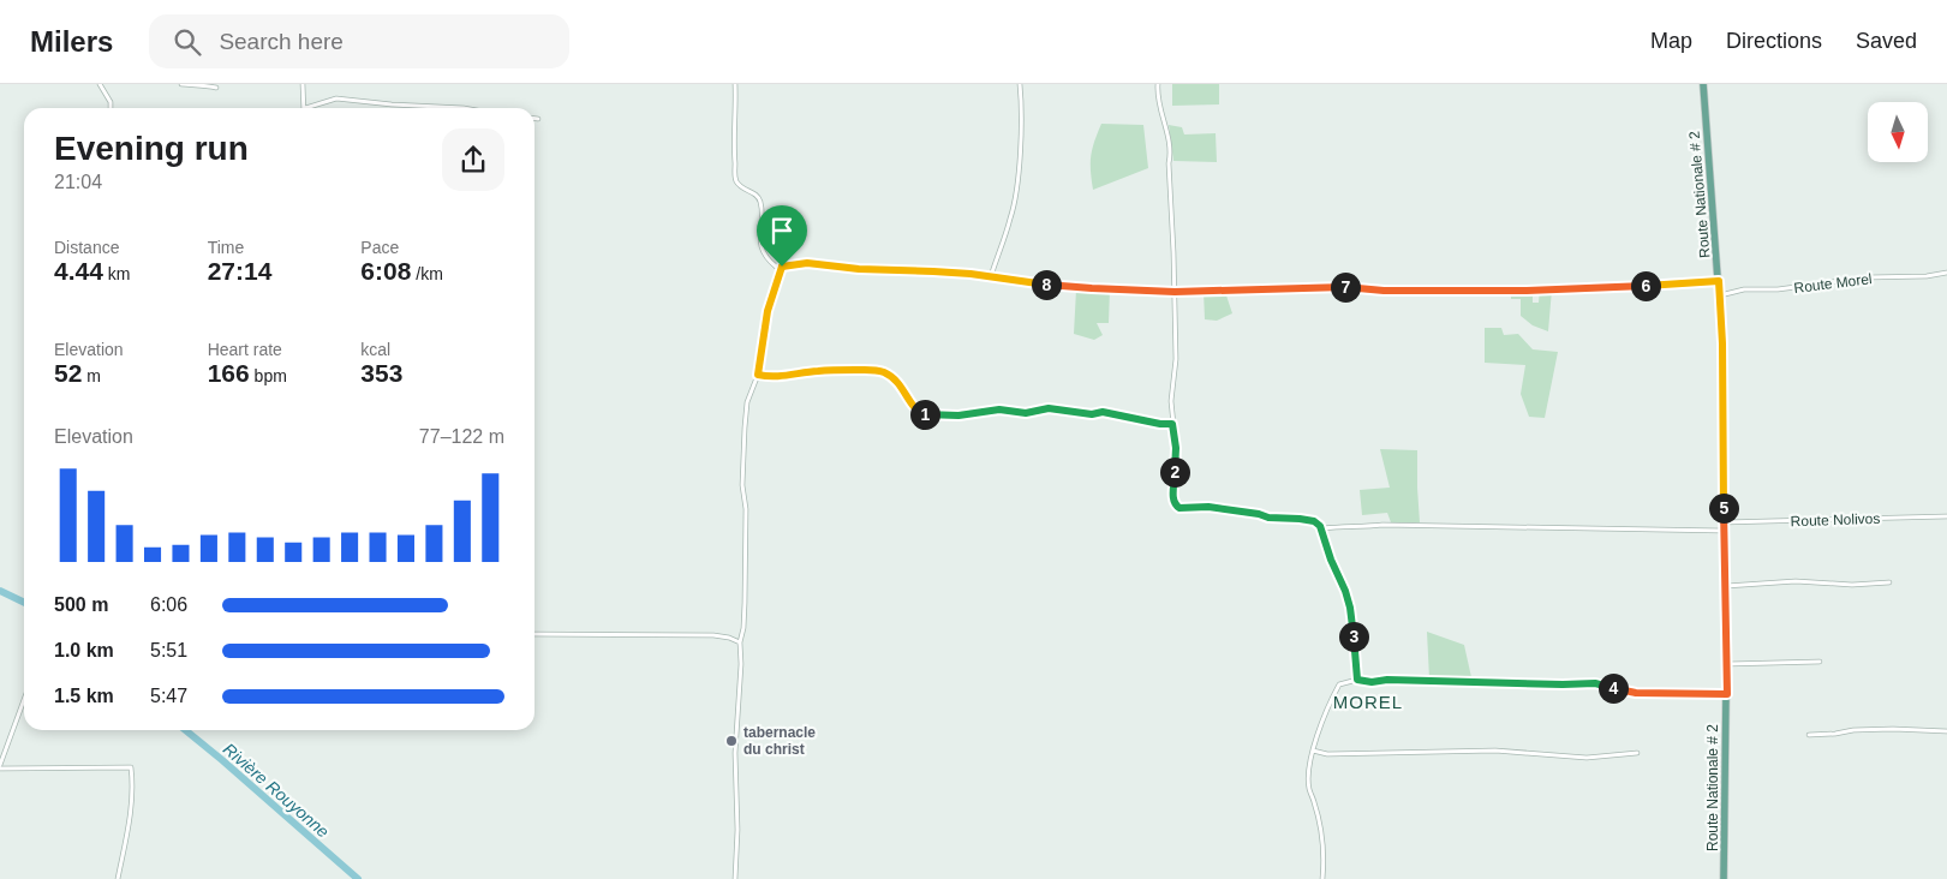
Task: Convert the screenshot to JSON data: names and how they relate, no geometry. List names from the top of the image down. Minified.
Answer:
{"streets":{"main road":["Route Nationale # 2"],"street":["Route Morel","Route Nolivos"]},"crossings":[["Route Nationale # 2","Route Morel"],["Route Nationale # 2","Route Nolivos"]],"districts":["MOREL"],"water":["Rivière Rouyonne"],"places":["tabernacle du christ"],"north":"bottom","page":{"header":"Milers","search":"Search here","nav":["Map","Directions","Saved"],"heading":["Evening run","21:04"],"stats":[["Distance","4.44 km"],["Time","27:14"],["Pace","6:08 /km"],["Elevation","52 m"],["Heart rate","166 bpm"],["kcal","353"]],"pins":["8","6","7","1","2","5","3","4"],"chart":["Elevation","77–122 m"],"list":[{"name":"500 m","note":"6:06"},{"name":"1.0 km","note":"5:51"},{"name":"1.5 km","note":"5:47"}]}}
